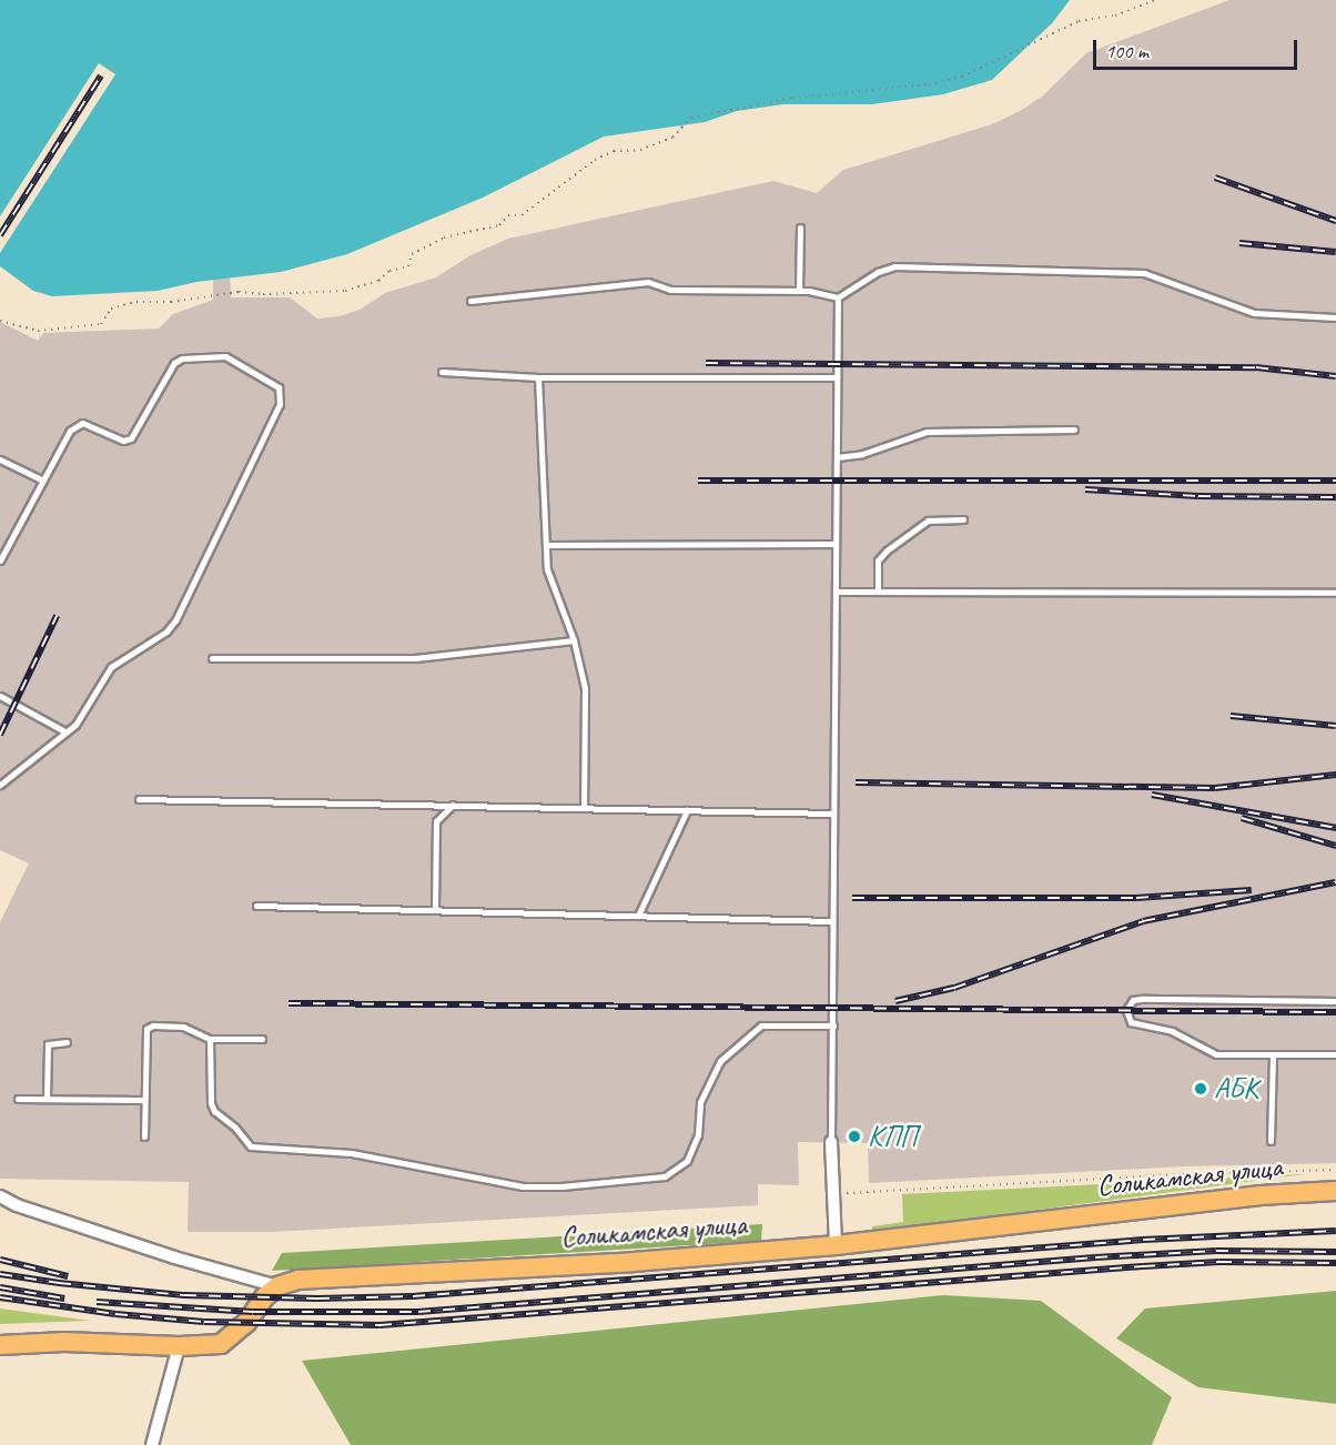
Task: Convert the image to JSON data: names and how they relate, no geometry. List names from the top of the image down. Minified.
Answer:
{"streets":{"main road":["Соликамская улица"]},"places":["АБК","КПП"],"scale_bar":"100 m"}
